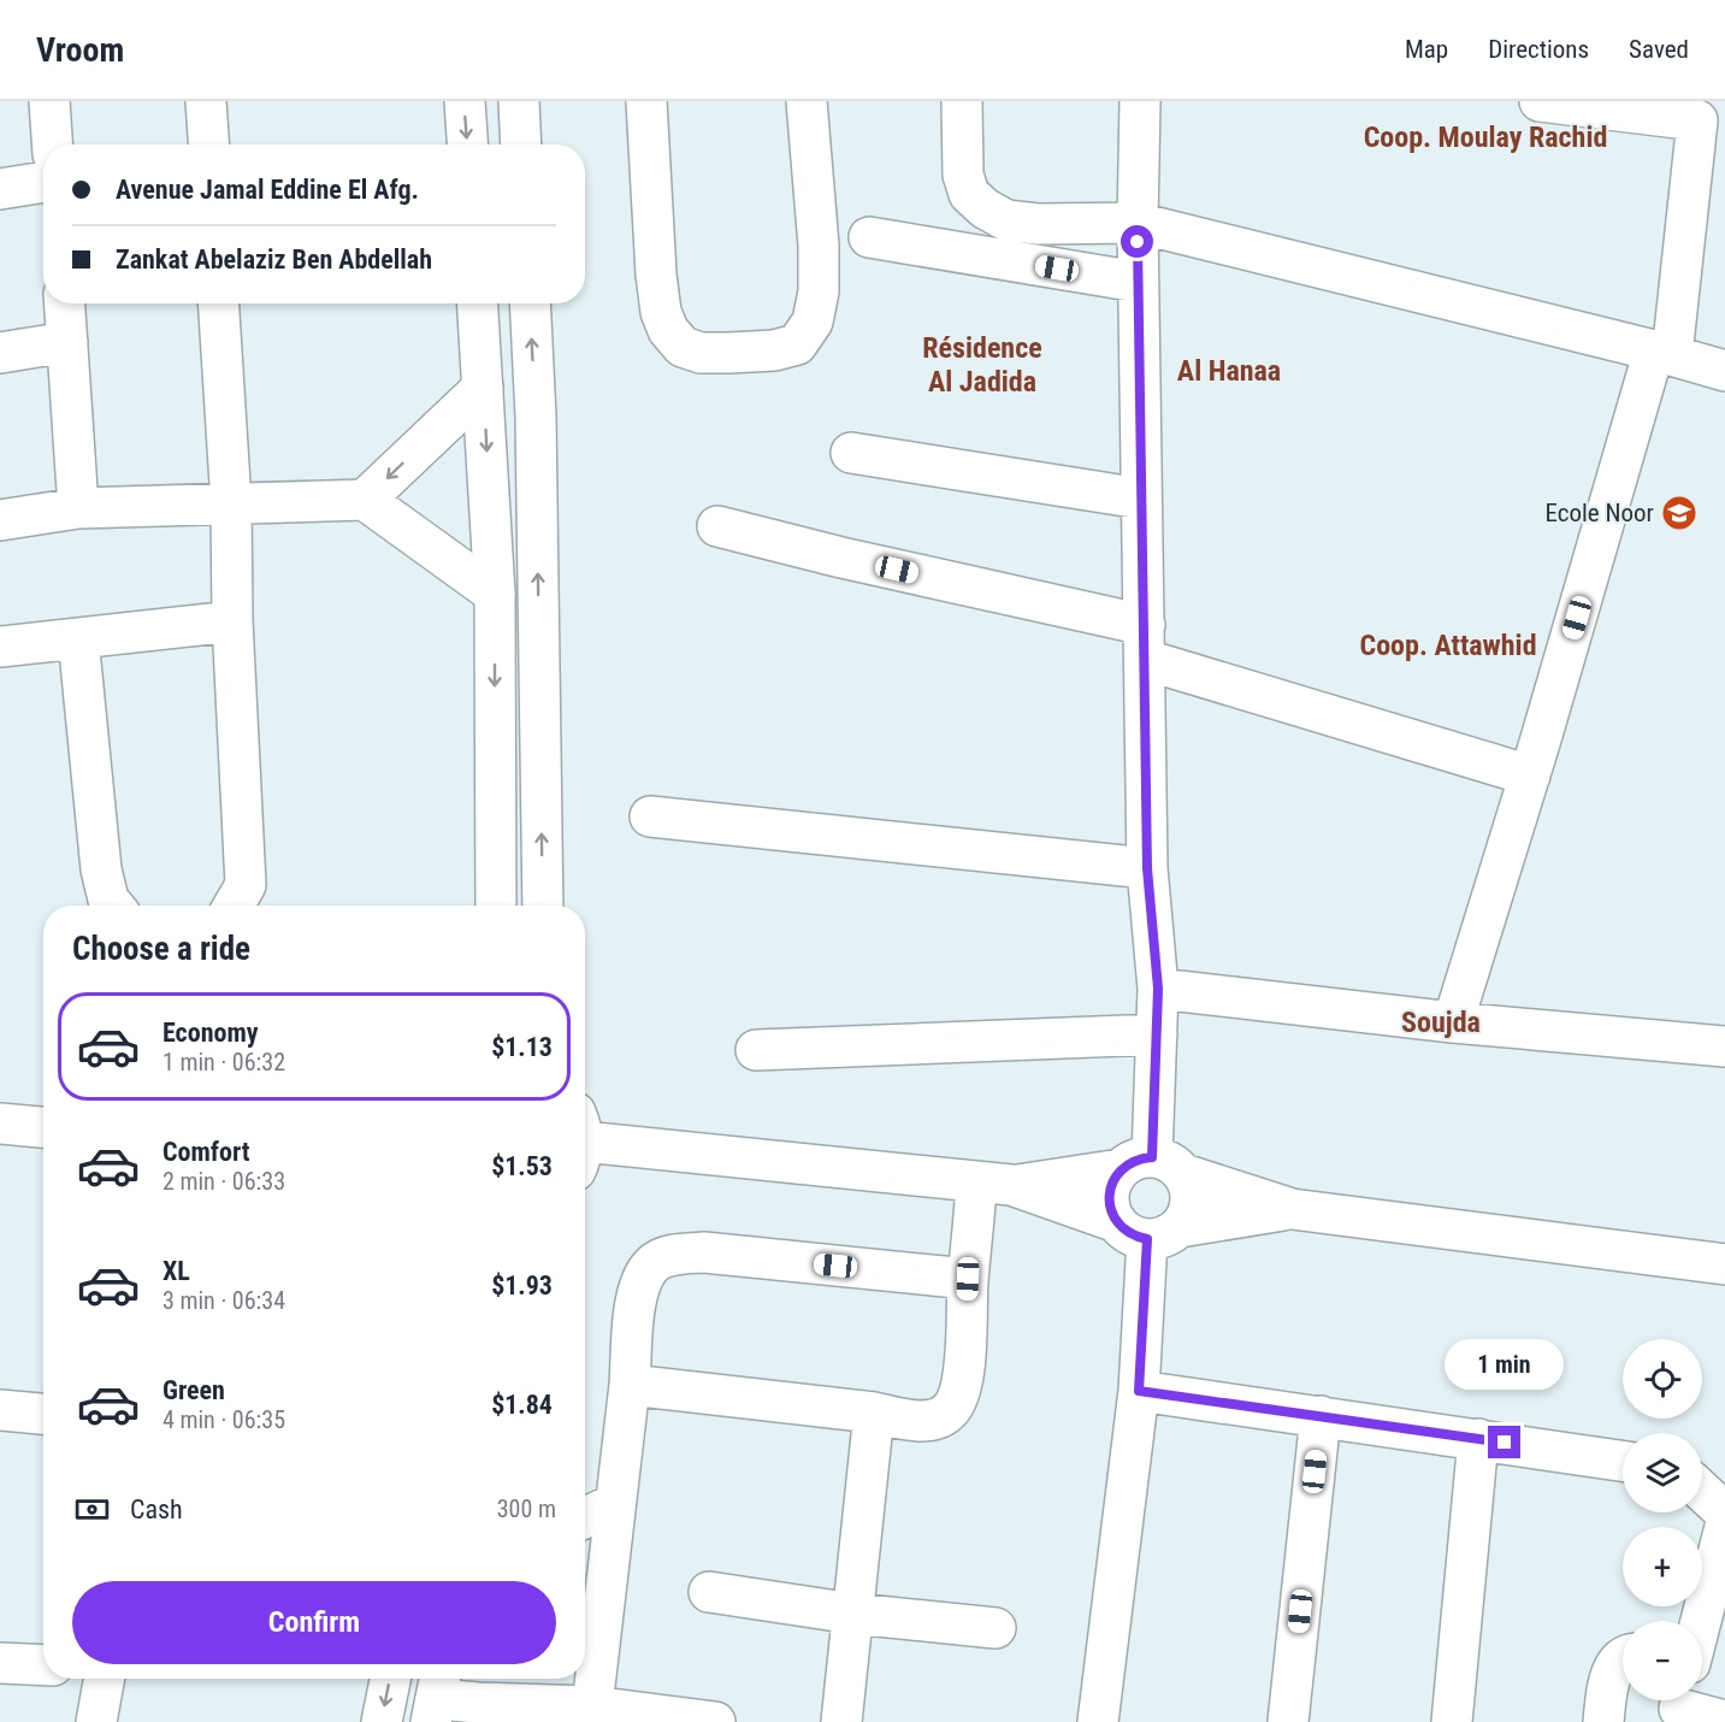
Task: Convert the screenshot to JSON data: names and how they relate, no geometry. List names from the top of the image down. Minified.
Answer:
{"districts":["Coop. Moulay Rachid","Résidence Al Jadida","Al Hanaa","Coop. Attawhid","Soujda"],"places":{"school or university":["Ecole Noor"]},"page":{"header":"Vroom","nav":["Map","Directions","Saved"],"banner":["Avenue Jamal Eddine El Afg.","Zankat Abelaziz Ben Abdellah"],"heading":"Choose a ride","list":[{"name":"Economy","note":"1 min · 06:32","value":"$1.13"},{"name":"Comfort","note":"2 min · 06:33","value":"$1.53"},{"name":"XL","note":"3 min · 06:34","value":"$1.93"},{"name":"Green","note":"4 min · 06:35","value":"$1.84"}],"map_buttons":["+","−"],"bubble":"1 min","pay":["Cash","300 m"],"buttons":"Confirm"}}
